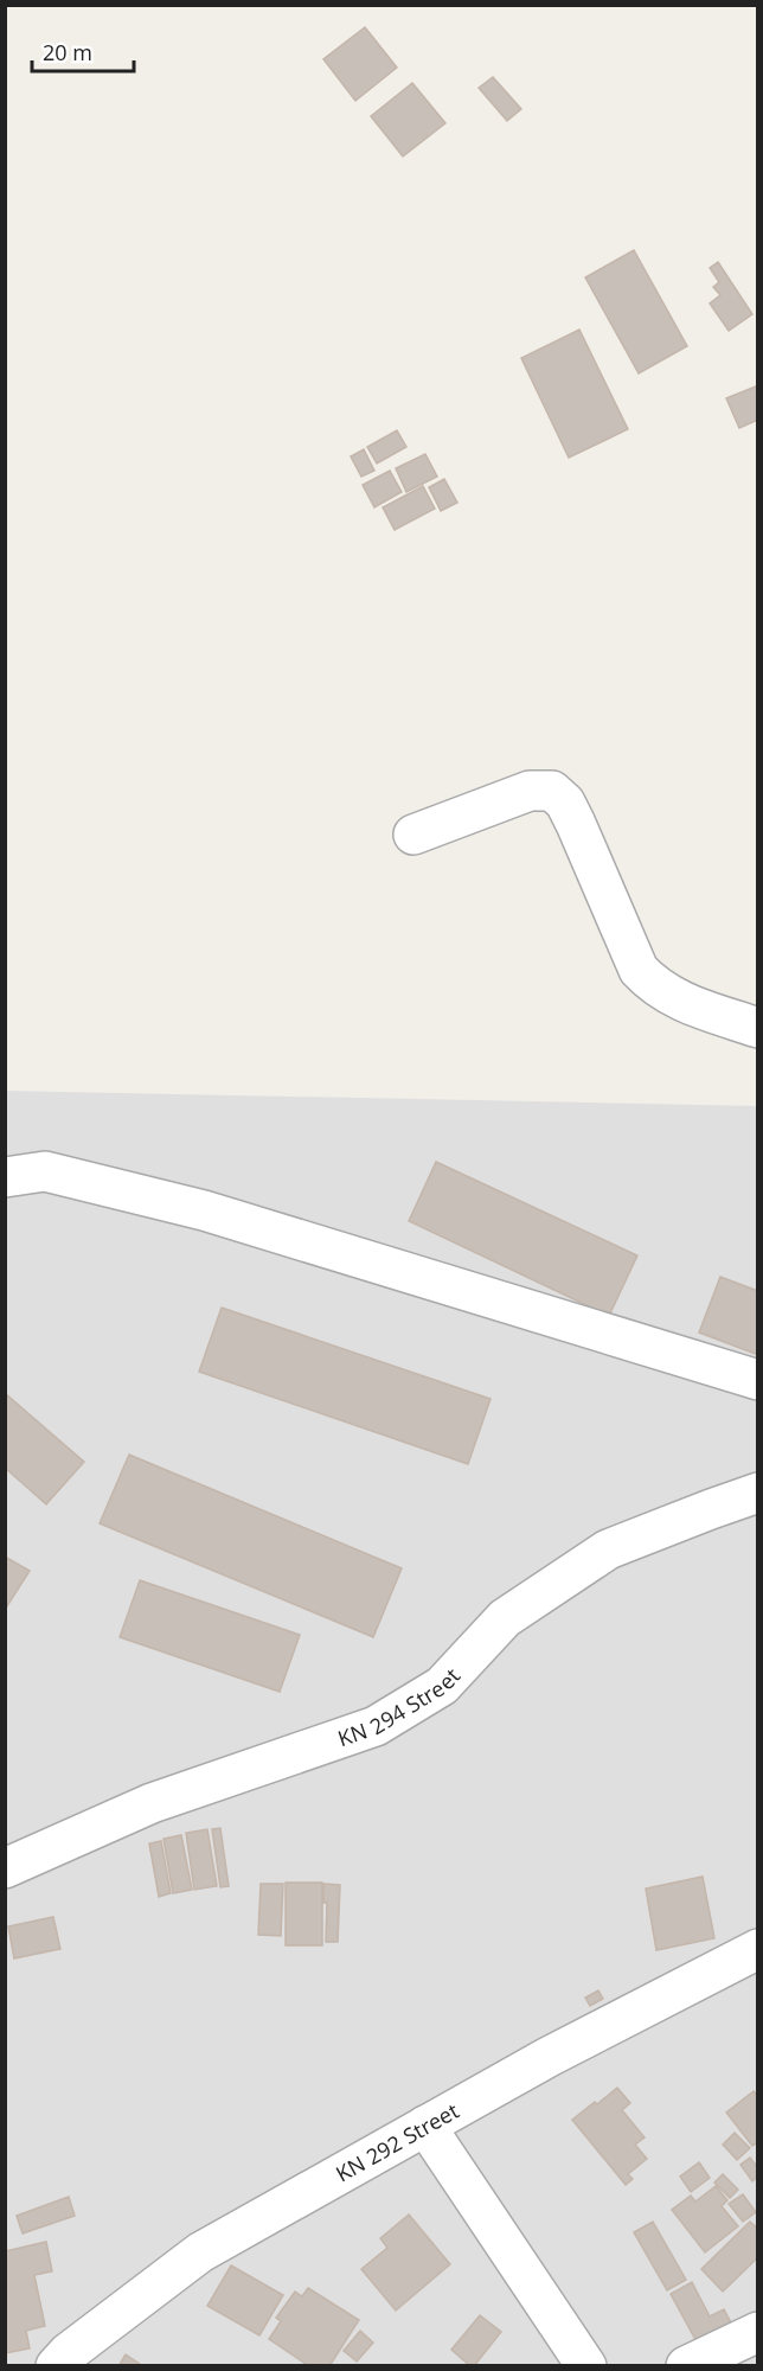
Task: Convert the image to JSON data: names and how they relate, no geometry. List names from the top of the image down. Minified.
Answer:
{"streets":{"street":["KN 294 Street","KN 292 Street"]},"scale_bar":"20 m"}
